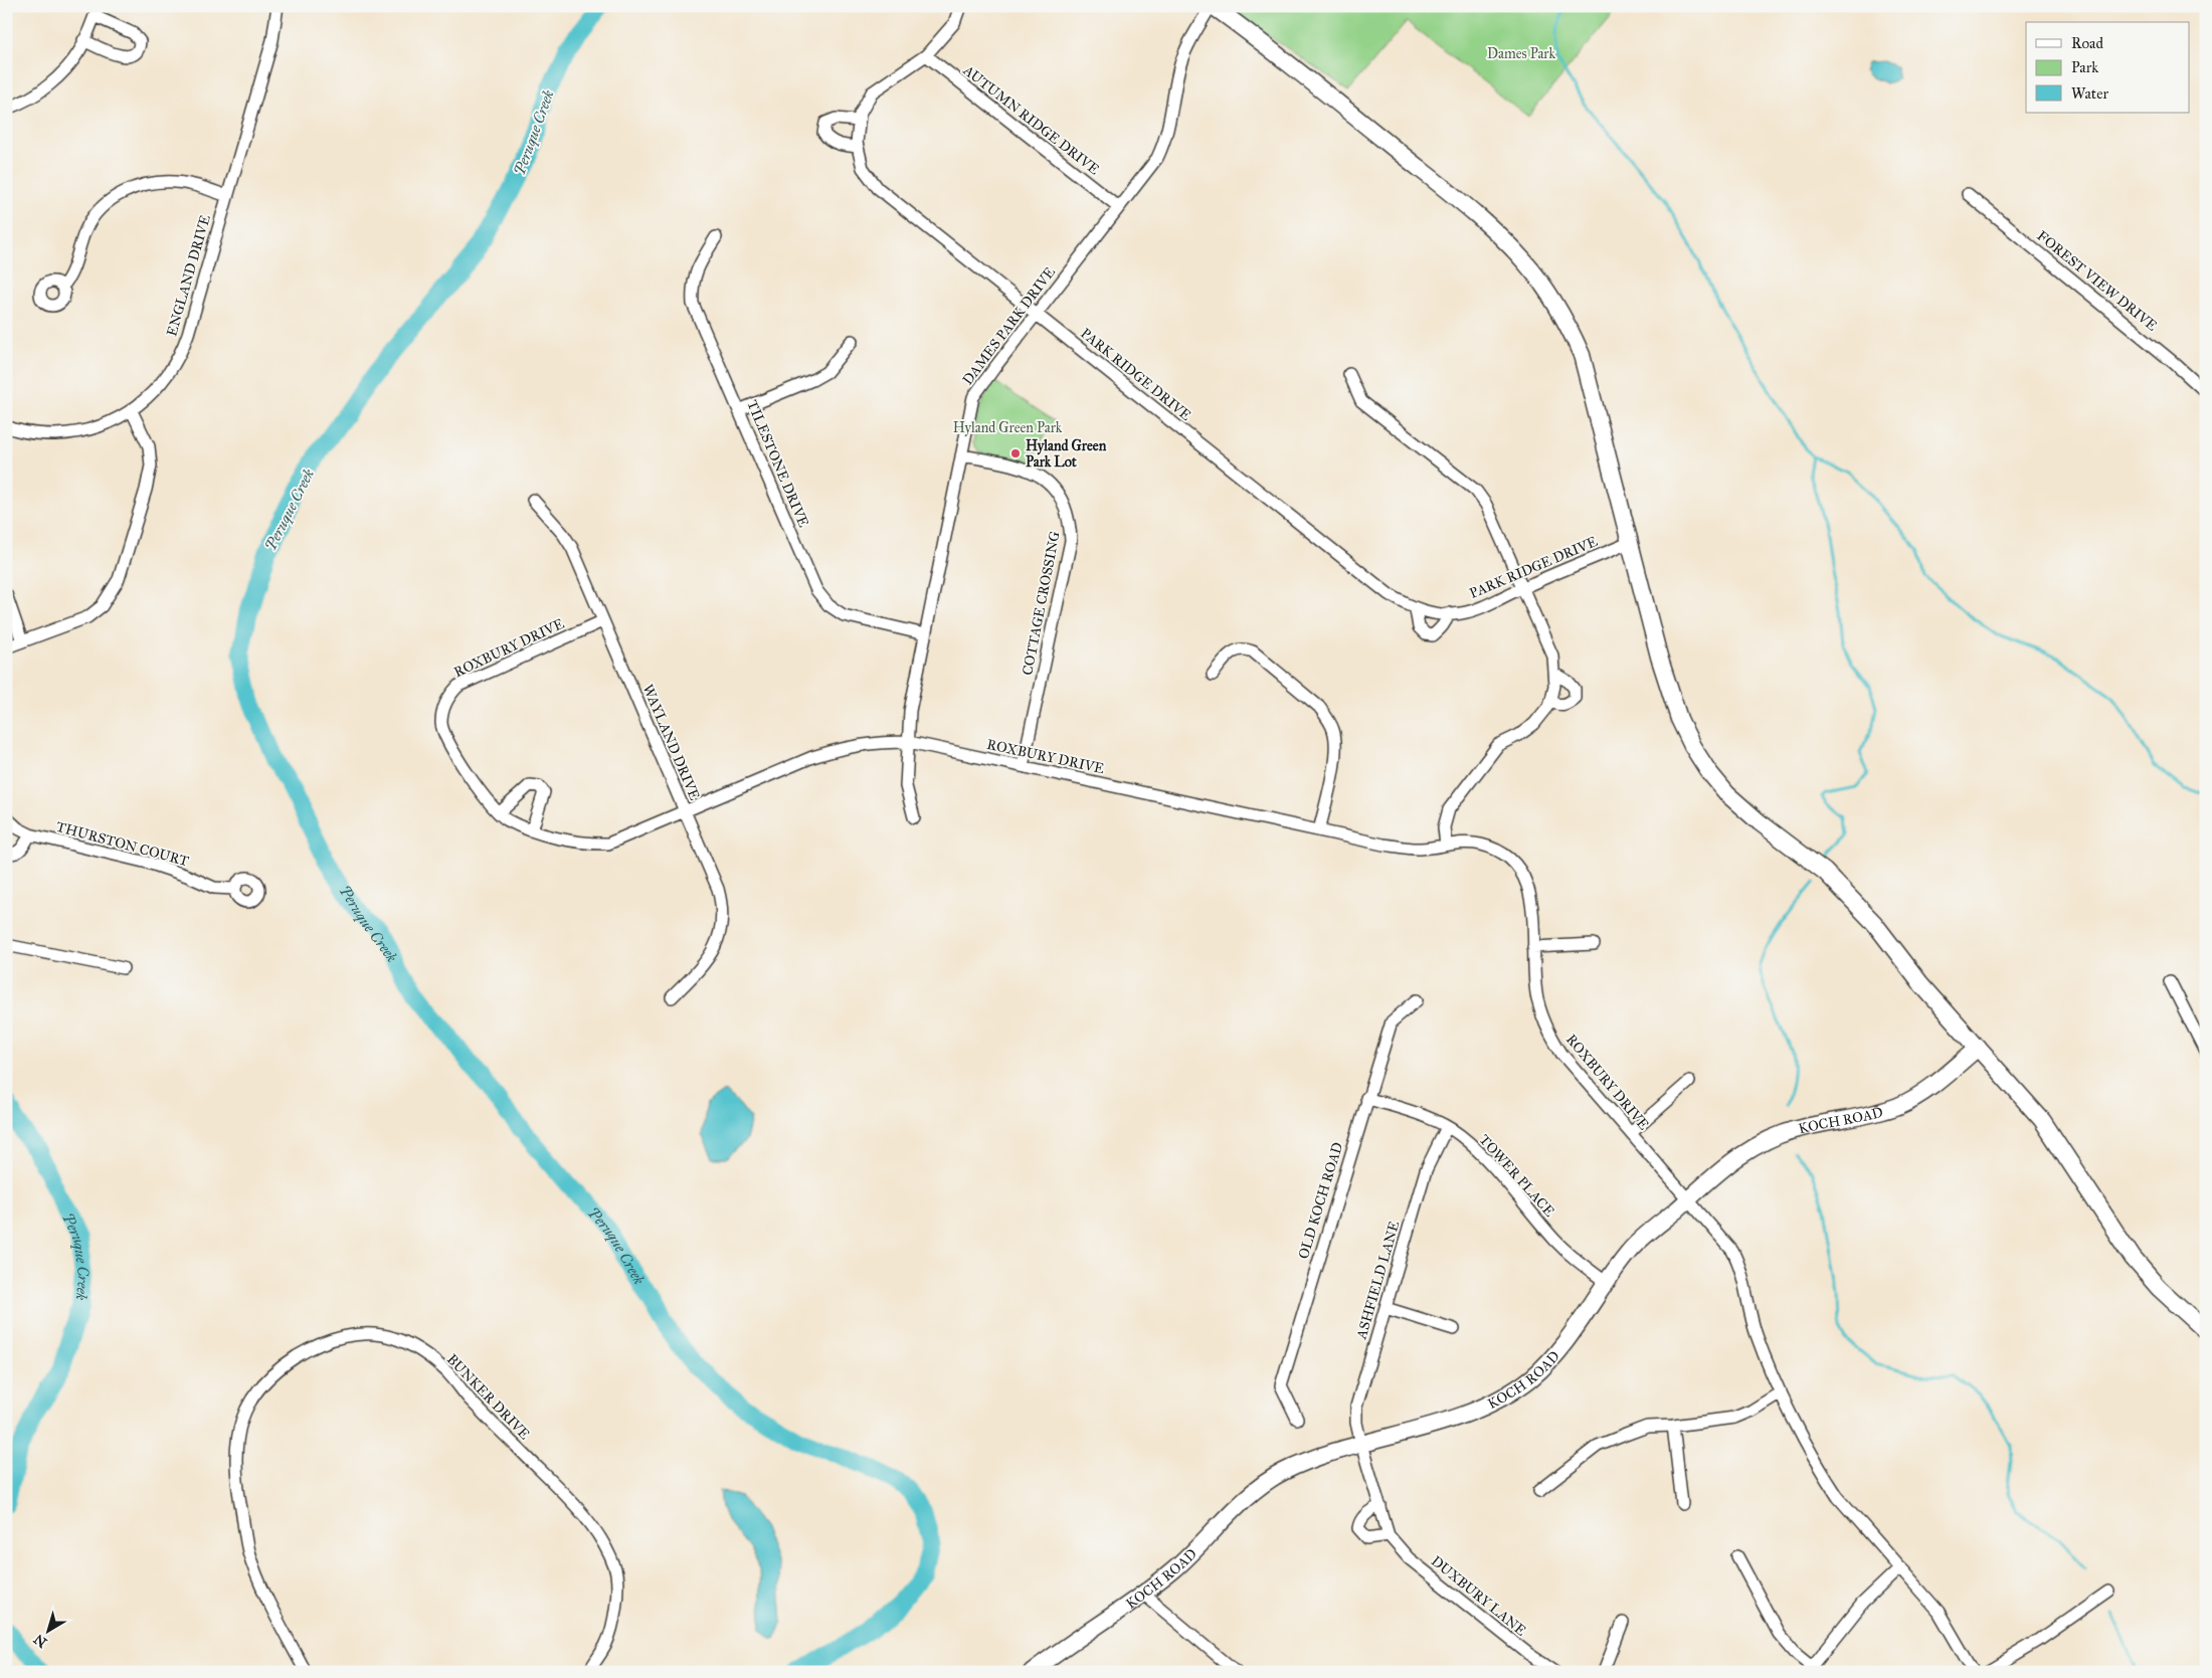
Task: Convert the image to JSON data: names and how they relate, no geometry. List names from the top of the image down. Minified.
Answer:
{"streets":{"main road":["KOCH ROAD"],"street":["AUTUMN RIDGE DRIVE","ENGLAND DRIVE","FOREST VIEW DRIVE","DAMES PARK DRIVE","PARK RIDGE DRIVE","TILESTONE DRIVE","COTTAGE CROSSING","ROXBURY DRIVE","WAYLAND DRIVE","THURSTON COURT","TOWER PLACE","OLD KOCH ROAD","ASHFIELD LANE","BUNKER DRIVE","DUXBURY LANE"]},"crossings":[["AUTUMN RIDGE DRIVE","DAMES PARK DRIVE"],["AUTUMN RIDGE DRIVE","PARK RIDGE DRIVE"],["DAMES PARK DRIVE","PARK RIDGE DRIVE"],["DAMES PARK DRIVE","TILESTONE DRIVE"],["DAMES PARK DRIVE","COTTAGE CROSSING"],["DAMES PARK DRIVE","ROXBURY DRIVE"],["COTTAGE CROSSING","ROXBURY DRIVE"],["ROXBURY DRIVE","WAYLAND DRIVE"],["ROXBURY DRIVE","KOCH ROAD"],["KOCH ROAD","TOWER PLACE"],["KOCH ROAD","ASHFIELD LANE"],["KOCH ROAD","DUXBURY LANE"],["TOWER PLACE","OLD KOCH ROAD"],["TOWER PLACE","ASHFIELD LANE"],["ASHFIELD LANE","DUXBURY LANE"]],"water":["Peruque Creek"],"parks":["Dames Park","Hyland Green Park"],"places":["Hyland Green Park Lot"],"legend":["Road","Park","Water"],"north":"bottom left"}
